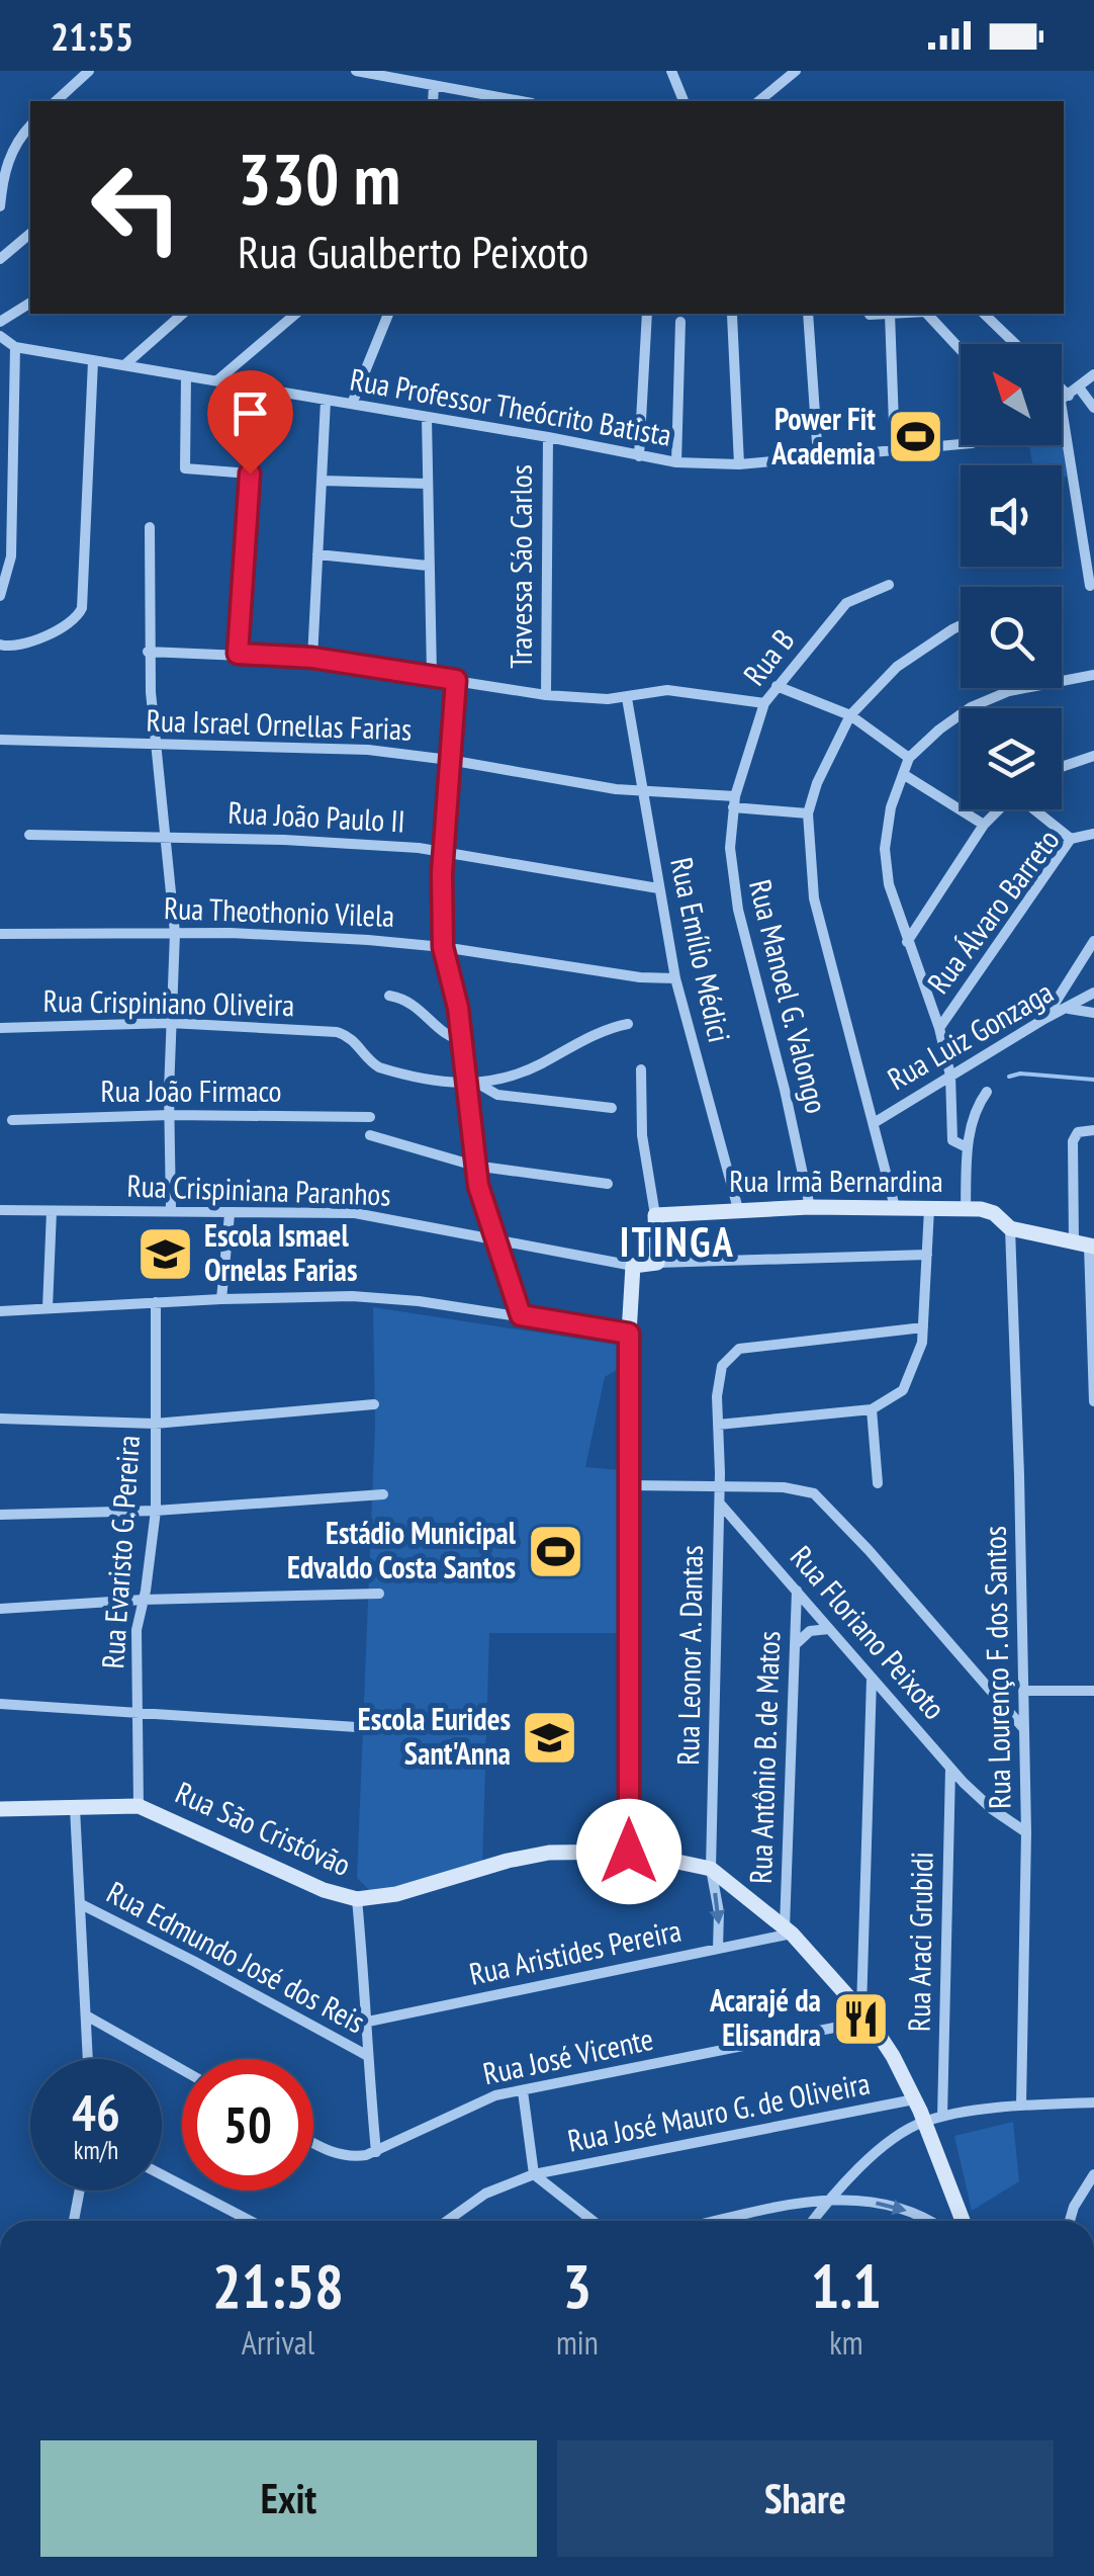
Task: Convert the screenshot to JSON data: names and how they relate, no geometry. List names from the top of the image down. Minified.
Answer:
{"streets":{"main road":["Rua Irmã Bernardina","Rua São Cristóvão"],"street":["Rua Professor Theócrito Batista","Travessa Sáo Carlos","Rua B","Rua Israel Ornellas Farias","Rua João Paulo II","Rua Álvaro Barreto","Rua Theothonio Vilela","Rua Emílio Médici","Rua Manoel G. Valongo","Rua Crispiniano Oliveira","Rua Luiz Gonzaga","Rua João Firmaco","Rua Crispiniana Paranhos","Rua Evaristo G. Pereira","Rua Floriano Peixoto","Rua Leonor A. Dantas","Rua Lourenço F. dos Santos","Rua Antônio B. de Matos","Rua Araci Grubidi","Rua Aristides Pereira","Rua Edmundo José dos Reis","Rua José Vicente","Rua José Mauro G. de Oliveira"]},"crossings":[["Rua Professor Theócrito Batista","Travessa Sáo Carlos"],["Rua B","Rua Israel Ornellas Farias"],["Rua B","Rua Manoel G. Valongo"],["Rua Israel Ornellas Farias","Rua Emílio Médici"],["Rua Israel Ornellas Farias","Rua Manoel G. Valongo"],["Rua João Paulo II","Rua Emílio Médici"],["Rua Theothonio Vilela","Rua Emílio Médici"],["Rua Emílio Médici","Rua Irmã Bernardina"],["Rua Manoel G. Valongo","Rua Irmã Bernardina"],["Rua Irmã Bernardina","Rua Lourenço F. dos Santos"],["Rua Evaristo G. Pereira","Rua São Cristóvão"],["Rua Floriano Peixoto","Rua Leonor A. Dantas"],["Rua Floriano Peixoto","Rua Lourenço F. dos Santos"],["Rua Floriano Peixoto","Rua Antônio B. de Matos"],["Rua Floriano Peixoto","Rua Araci Grubidi"],["Rua Leonor A. Dantas","Rua São Cristóvão"],["Rua Leonor A. Dantas","Rua Aristides Pereira"],["Rua Antônio B. de Matos","Rua São Cristóvão"],["Rua Antônio B. de Matos","Rua Aristides Pereira"],["Rua São Cristóvão","Rua Aristides Pereira"],["Rua São Cristóvão","Rua José Vicente"],["Rua São Cristóvão","Rua José Mauro G. de Oliveira"]],"districts":["ITINGA"],"places":{"sports":["Power Fit Academia","Estádio Municipal Edvaldo Costa Santos"],"school or university":["Escola Ismael Ornelas Farias","Escola Eurides Sant'Anna"],"restaurant":["Acarajé da Elisandra"]},"north":"top left","page":{"status":"21:55","turn":["330 m","Rua Gualberto Peixoto"],"speed":"46 km/h","limit":"50","eta":["21:58","Arrival","3","min","1.1","km"],"buttons":["Exit","Share"]}}
